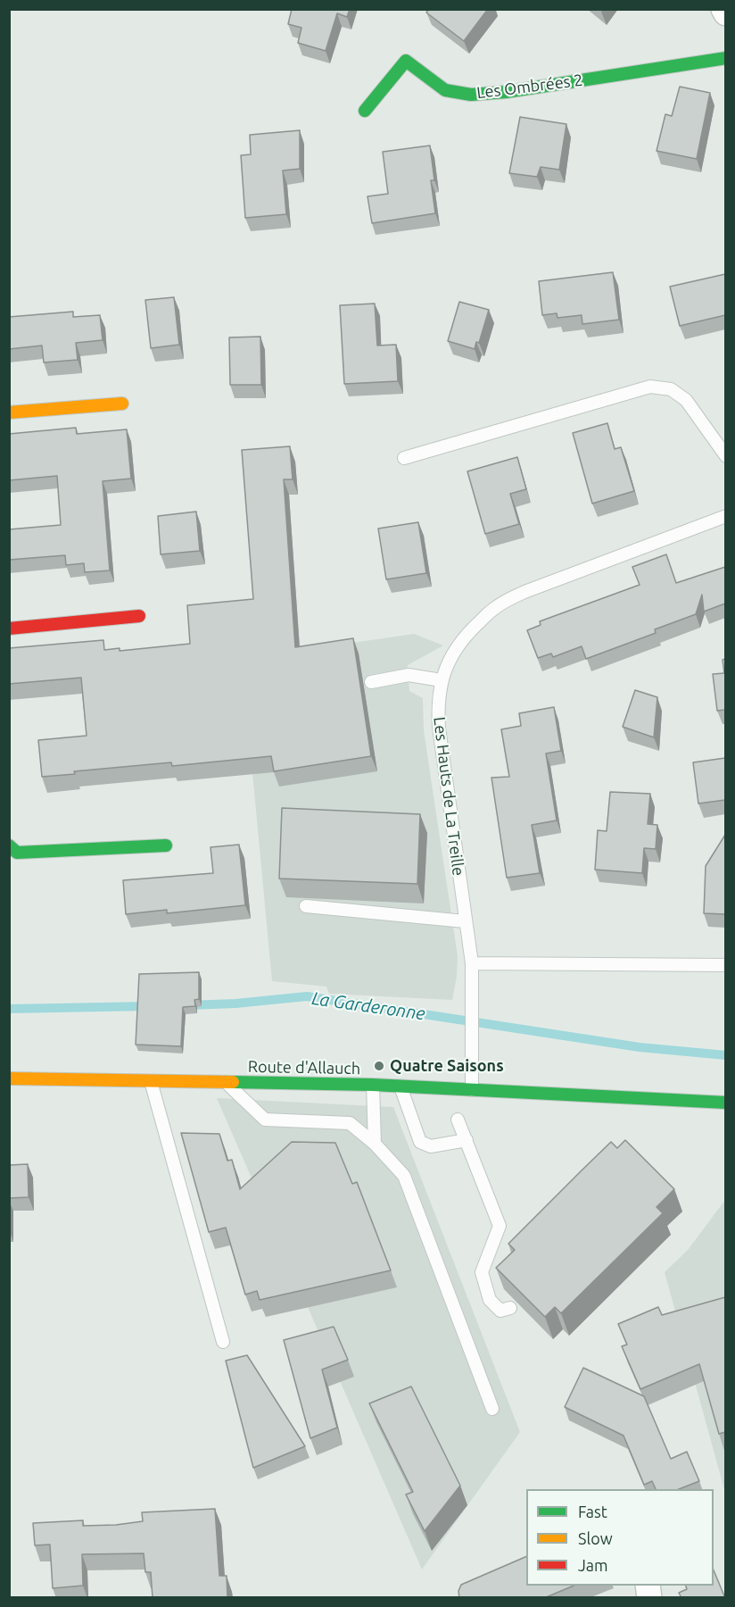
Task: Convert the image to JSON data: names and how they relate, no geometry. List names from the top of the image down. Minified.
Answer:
{"streets":{"street":["Les Ombrées 2","Route d'Allauch"],"lane":["Les Hauts de La Treille"]},"crossings":[["Les Hauts de La Treille","Route d'Allauch"]],"water":["La Garderonne"],"places":["Quatre Saisons"],"legend":["Fast","Slow","Jam"]}
